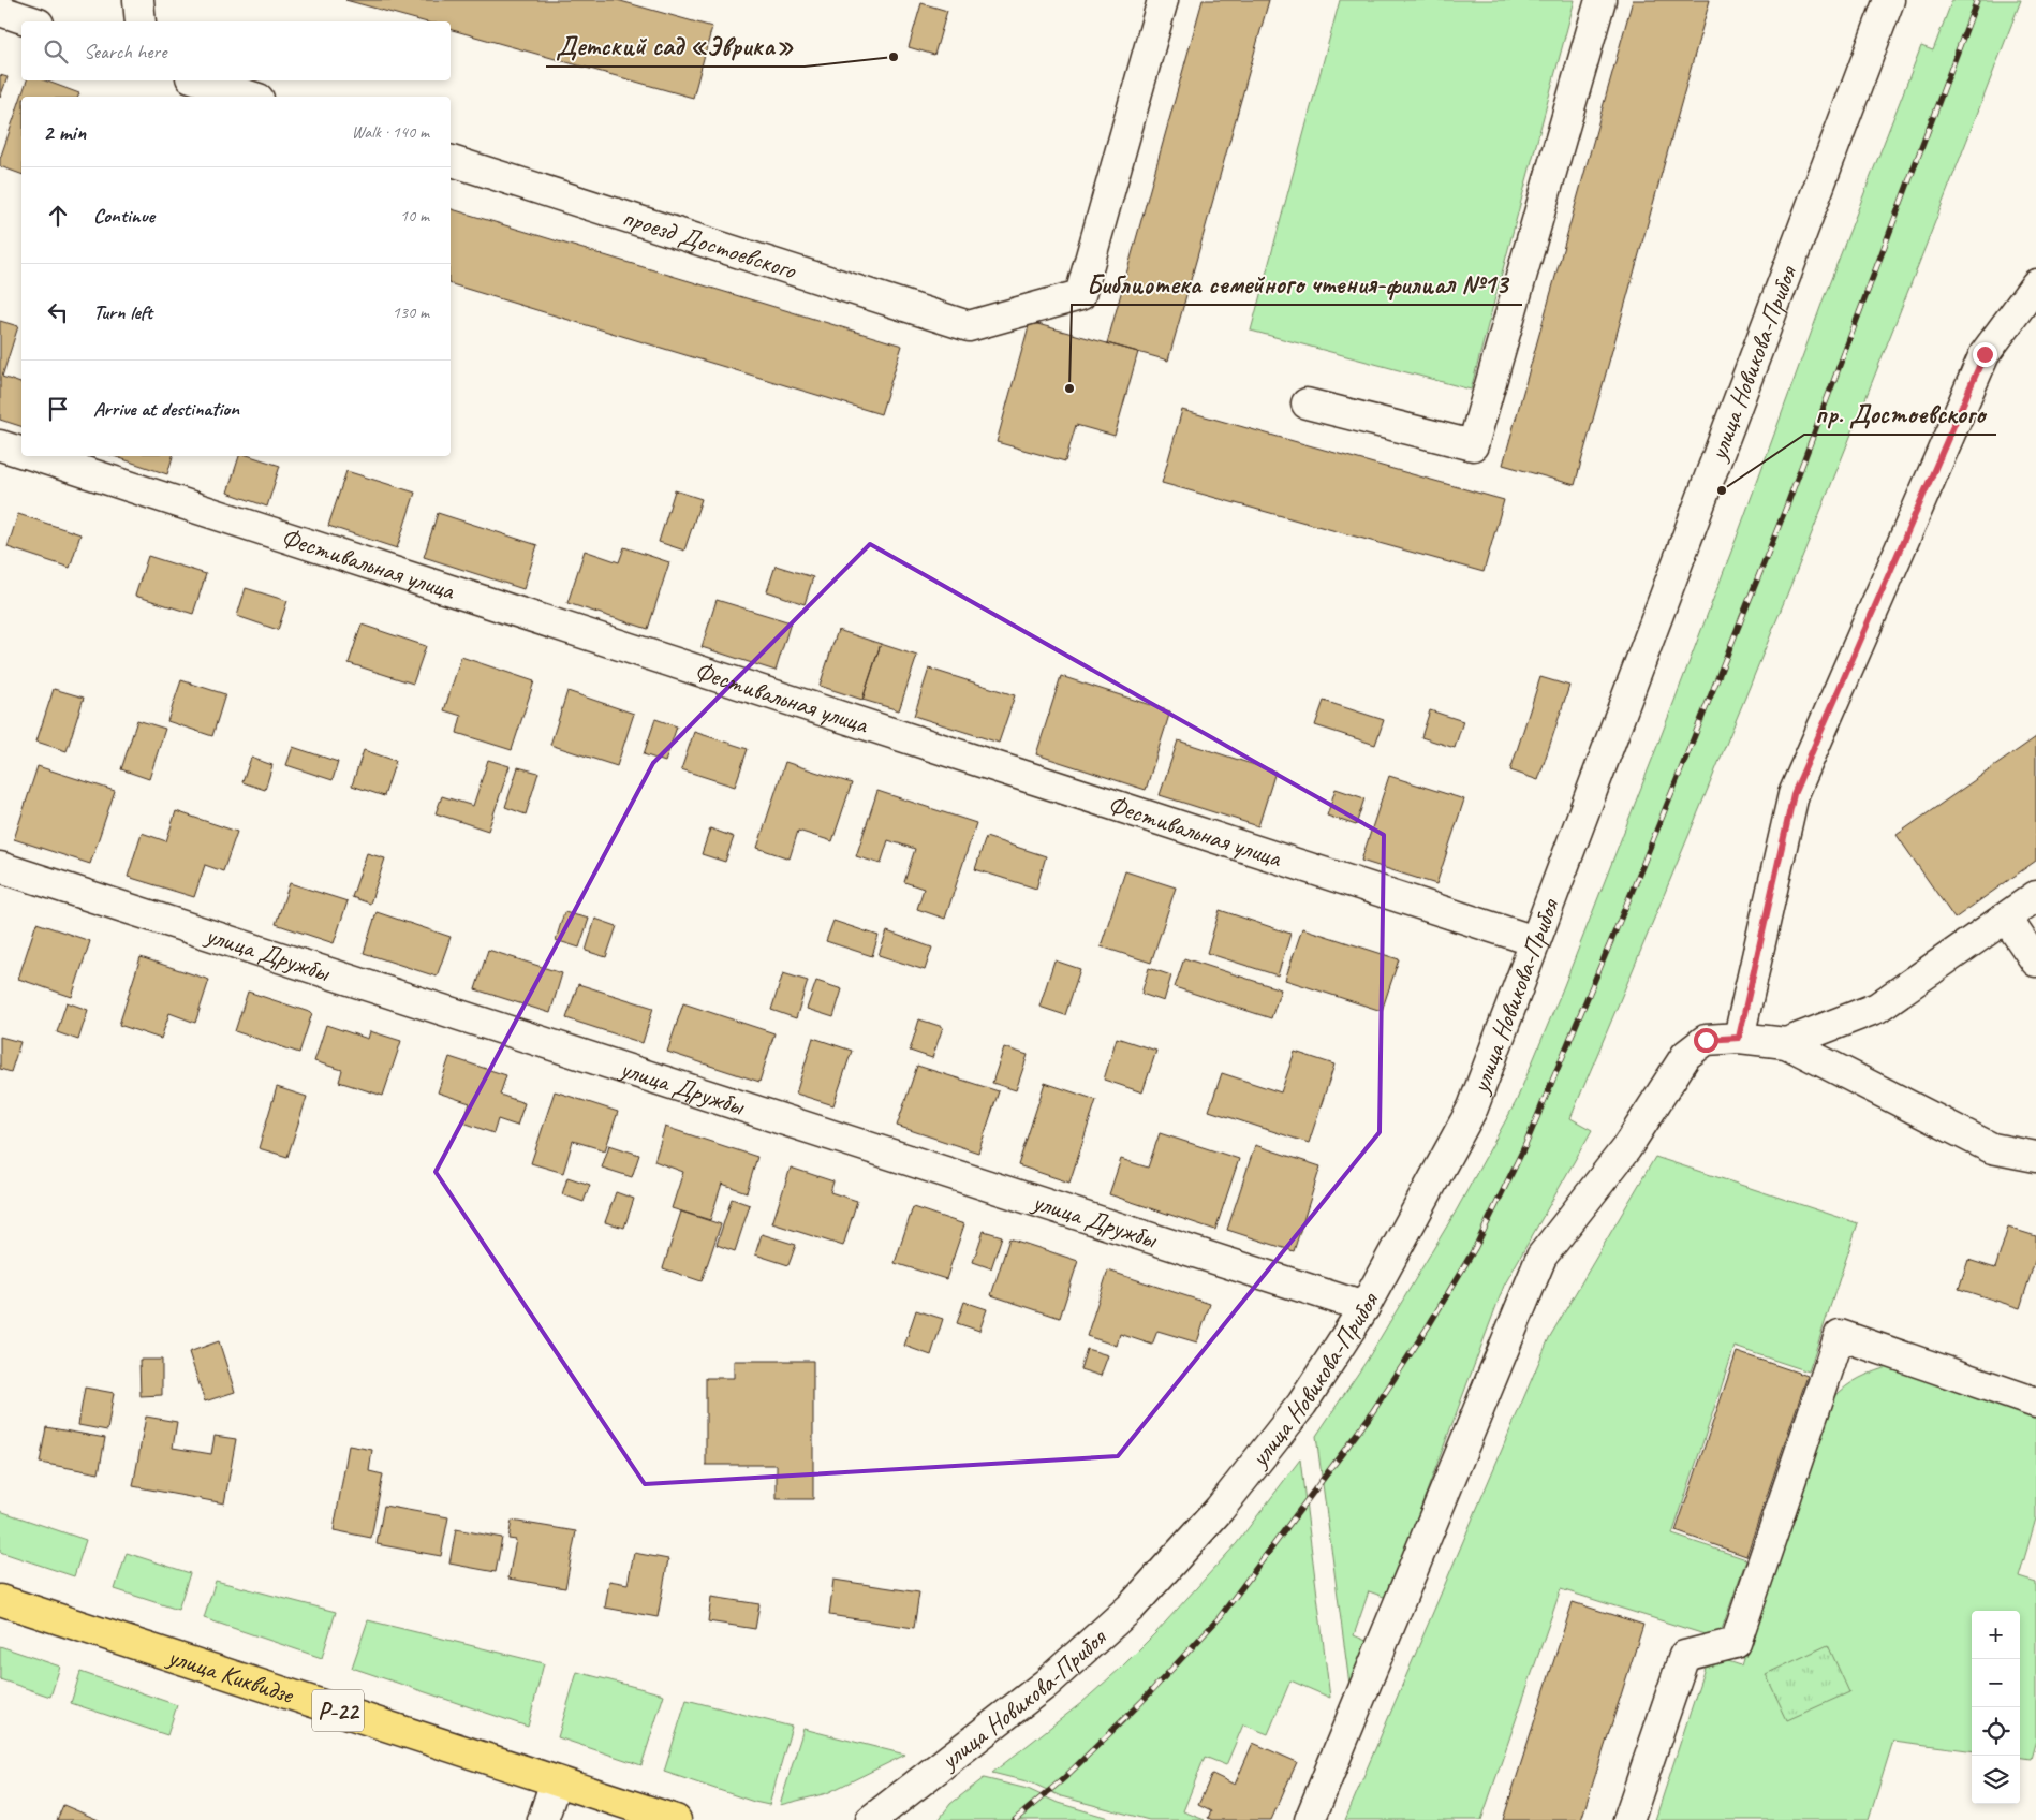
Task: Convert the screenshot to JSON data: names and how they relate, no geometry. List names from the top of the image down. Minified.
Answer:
{"streets":{"main road":["улица Киквидзе","Р-22"],"street":["проезд Достоевского","улица Новикова-Прибоя","Фестивальная улица","улица Дружбы"]},"crossings":[["улица Новикова-Прибоя","Фестивальная улица"],["улица Новикова-Прибоя","улица Дружбы"]],"places":["Детский сад «Эврика»","Библиотека семейного чтения-филиал №13","пр. Достоевского"],"page":{"search":"Search here","heading":["2 min","Walk · 140 m"],"list":[["Continue","10 m"],["Turn left","130 m"],"Arrive at destination"],"map_buttons":["+","−"]}}
